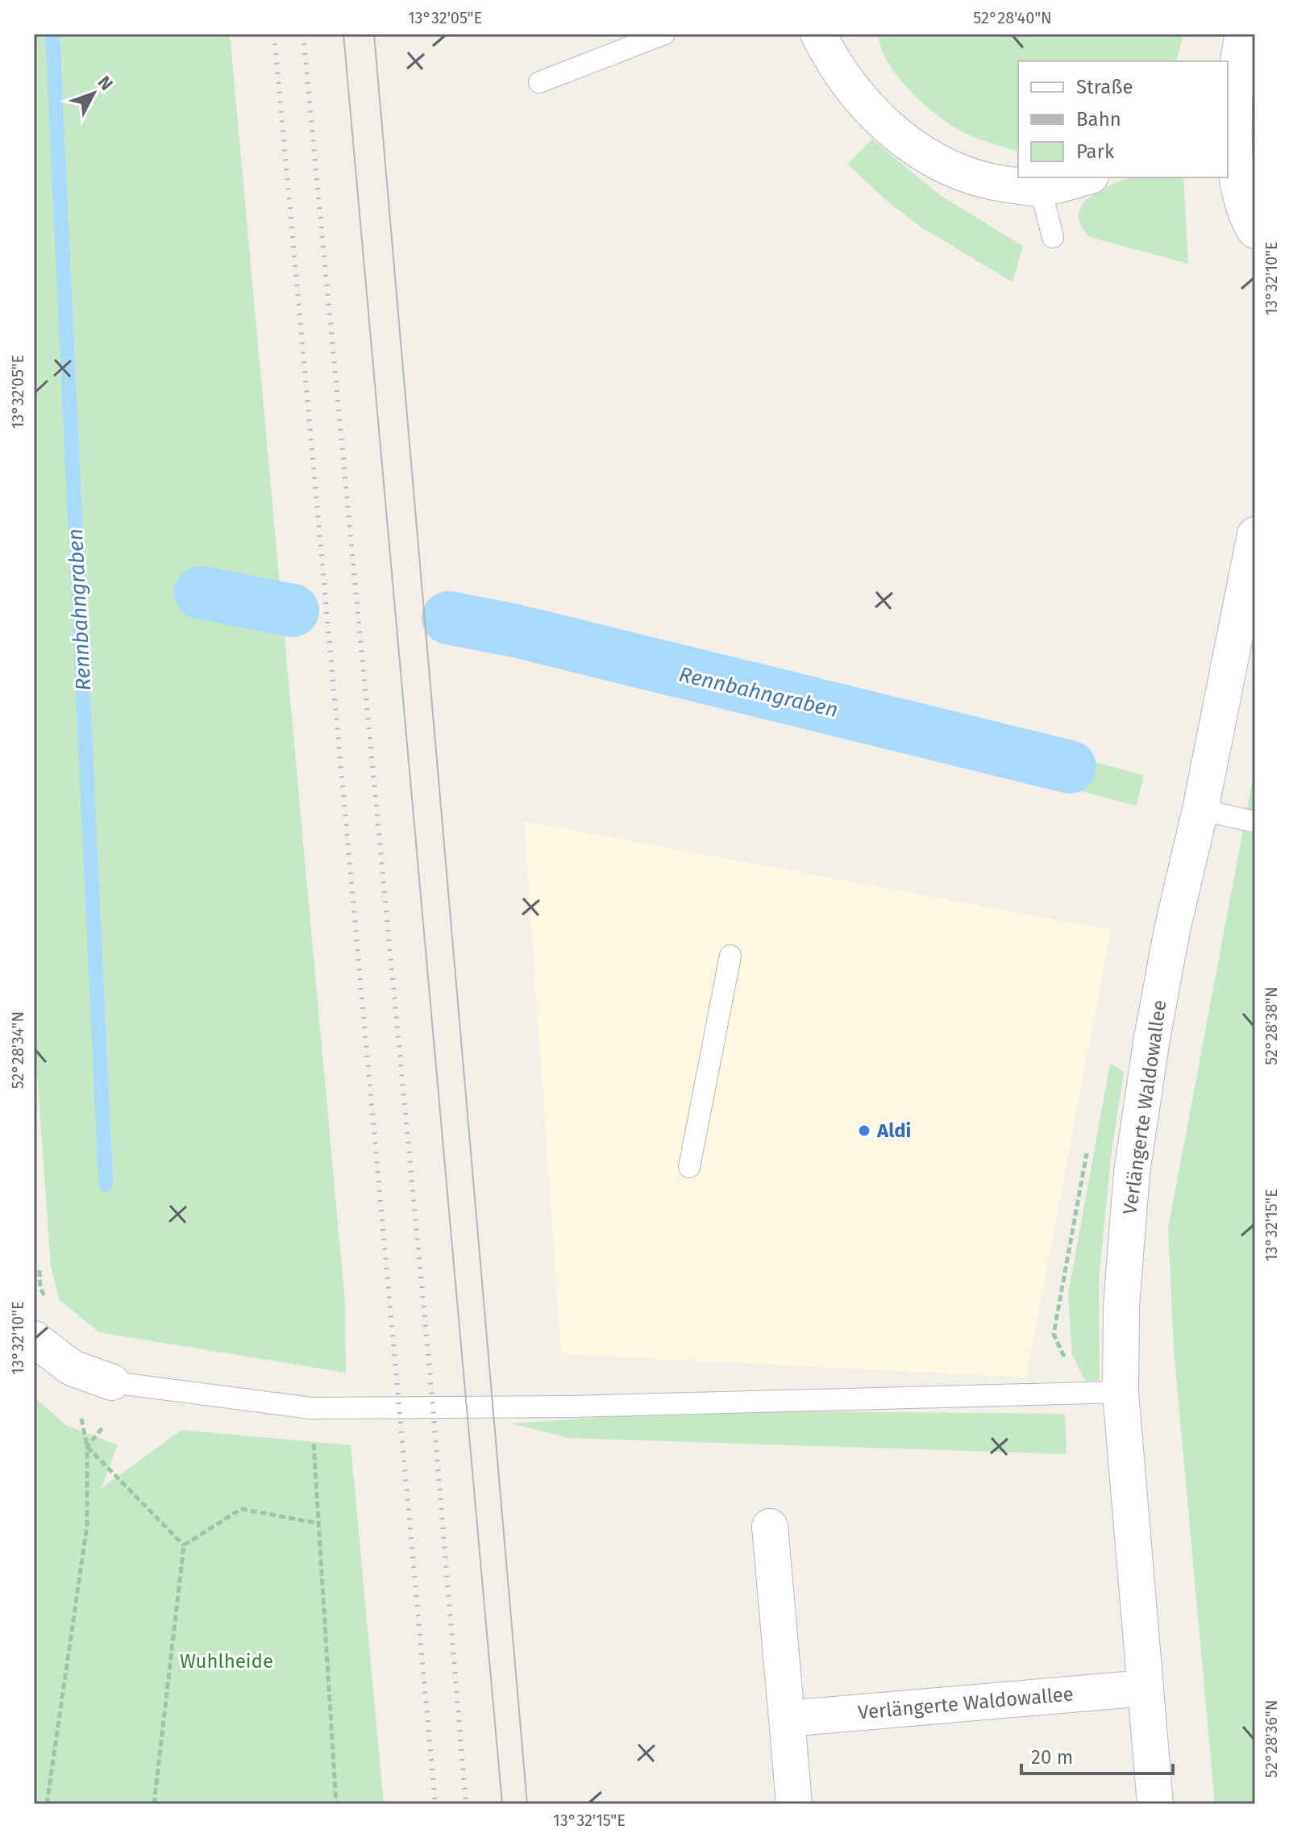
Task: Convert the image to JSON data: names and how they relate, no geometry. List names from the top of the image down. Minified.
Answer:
{"streets":{"street":["Verlängerte Waldowallee"]},"water":["Rennbahngraben"],"parks":["Wuhlheide"],"places":["Aldi"],"legend":["Straße","Bahn","Park"],"scale_bar":"20 m","north":"top right","coordinates":["13°32'05\"E","52°28'40\"N","13°32'10\"E","52°28'38\"N","52°28'34\"N","13°32'15\"E","52°28'36\"N"]}
